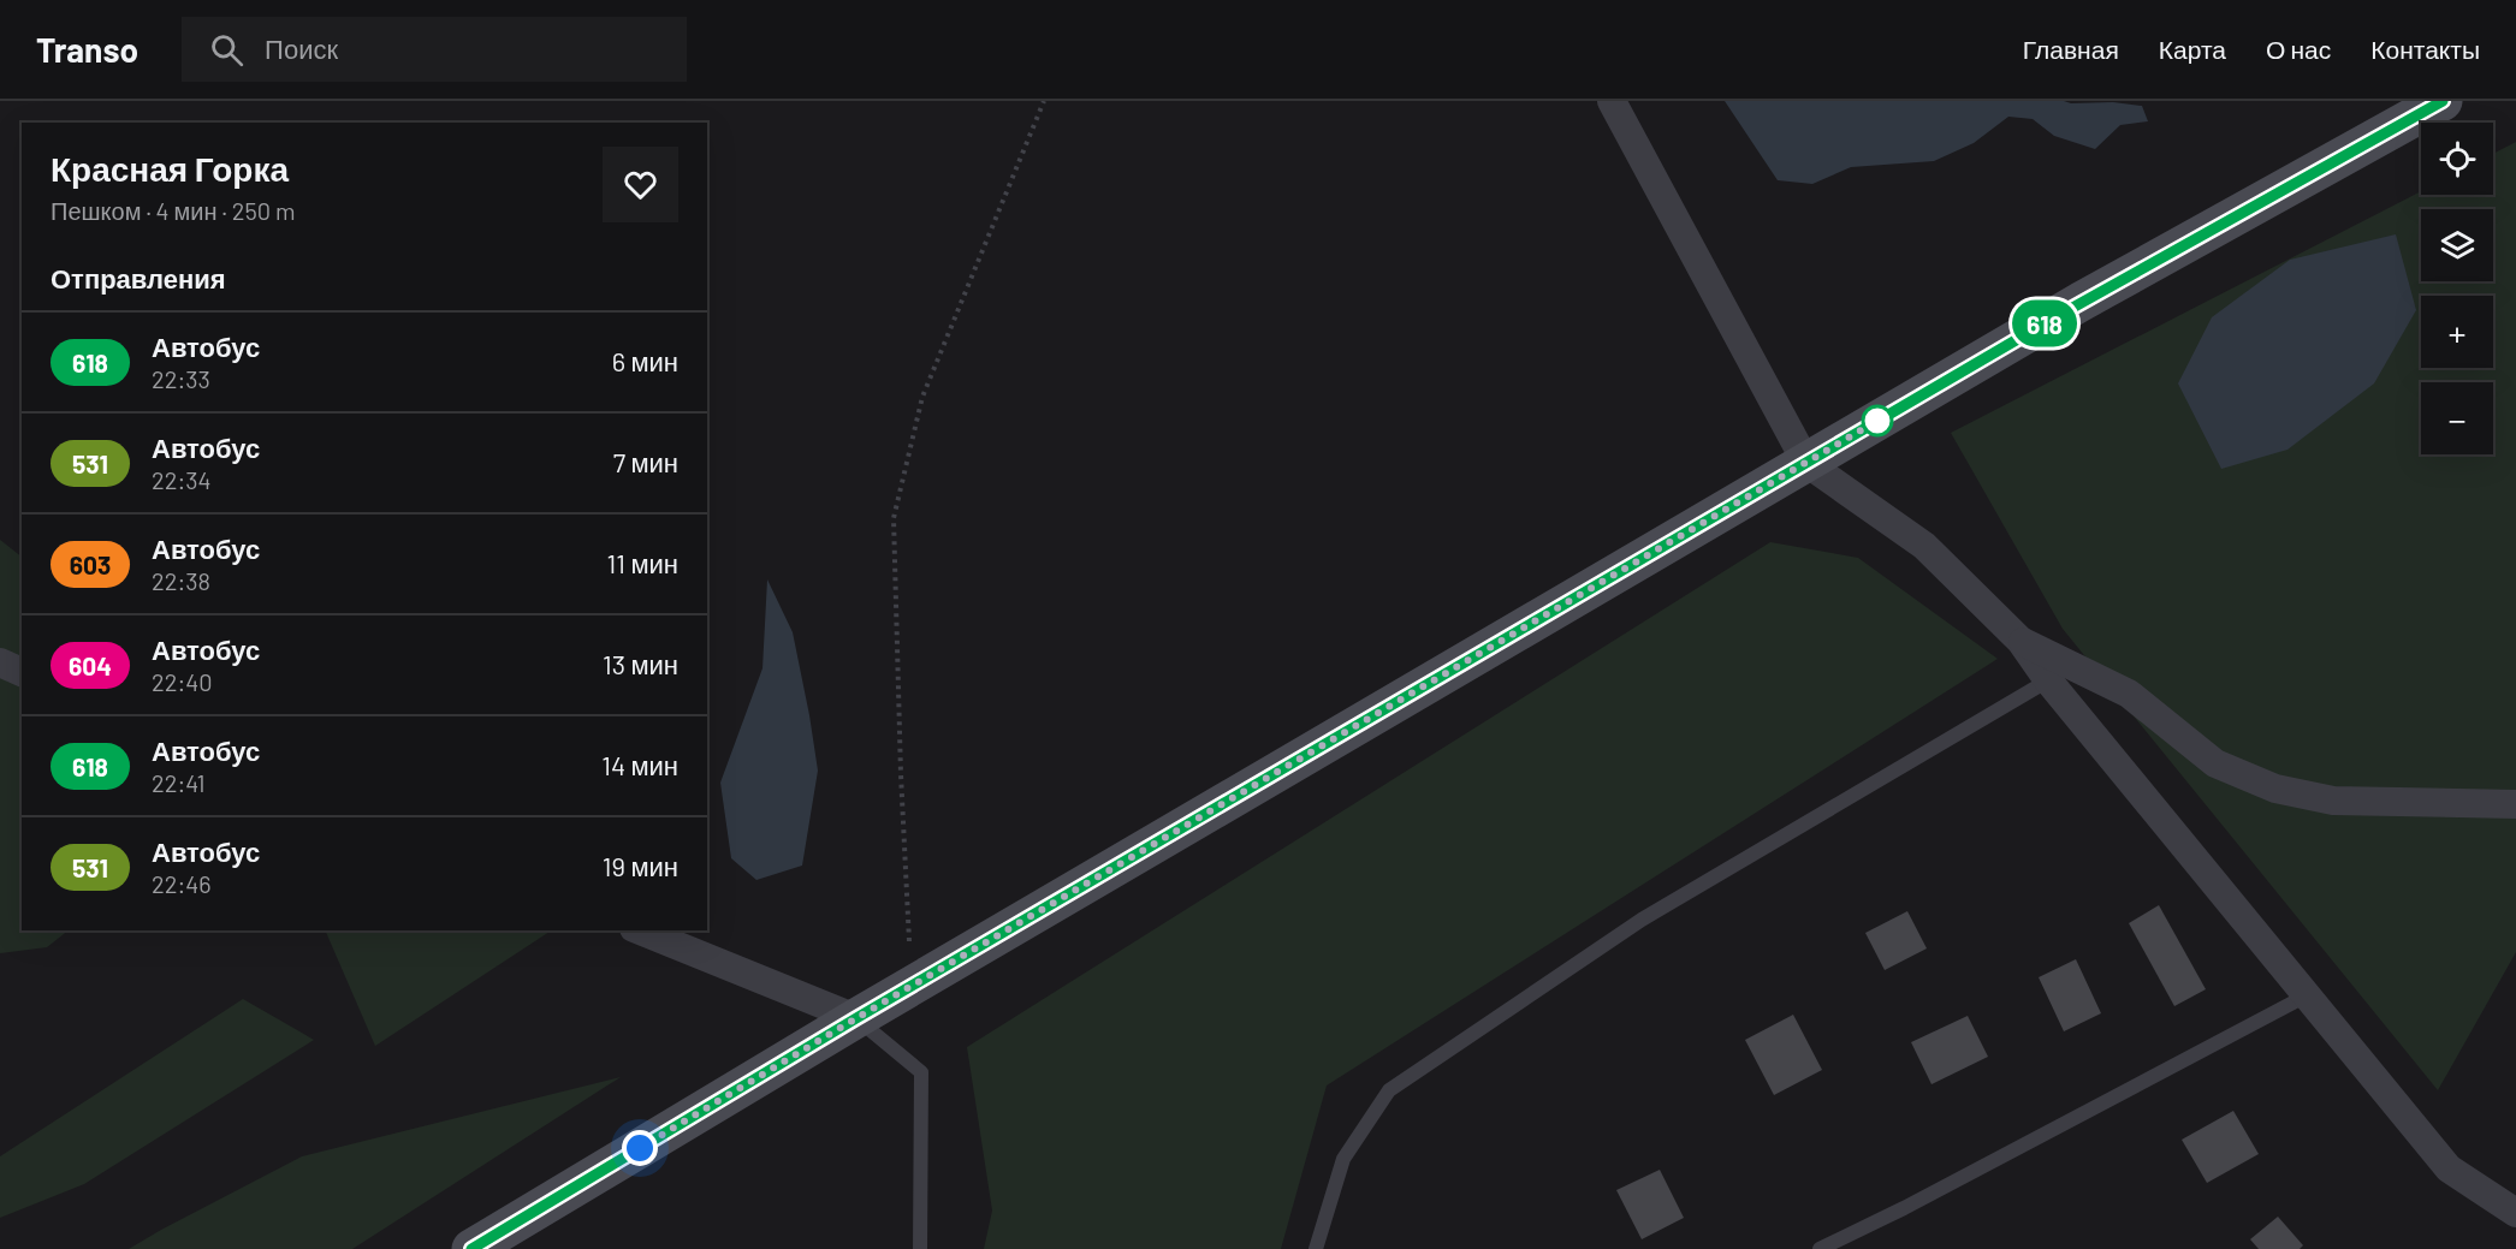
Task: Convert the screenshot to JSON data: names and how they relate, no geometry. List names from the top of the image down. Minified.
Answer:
{"lines":["bus line 618"],"page":{"header":"Transo","search":"Поиск","nav":["Главная","Карта","О нас","Контакты"],"on_map":"618","map_buttons":["+","−"],"heading":[["Красная Горка","Пешком · 4 мин · 250 m"],"Отправления"],"list":[{"mark":"618","name":"Автобус","note":"22:33","value":"6 мин"},{"mark":"531","name":"Автобус","note":"22:34","value":"7 мин"},{"mark":"603","name":"Автобус","note":"22:38","value":"11 мин"},{"mark":"604","name":"Автобус","note":"22:40","value":"13 мин"},{"mark":"618","name":"Автобус","note":"22:41","value":"14 мин"},{"mark":"531","name":"Автобус","note":"22:46","value":"19 мин"}]}}
